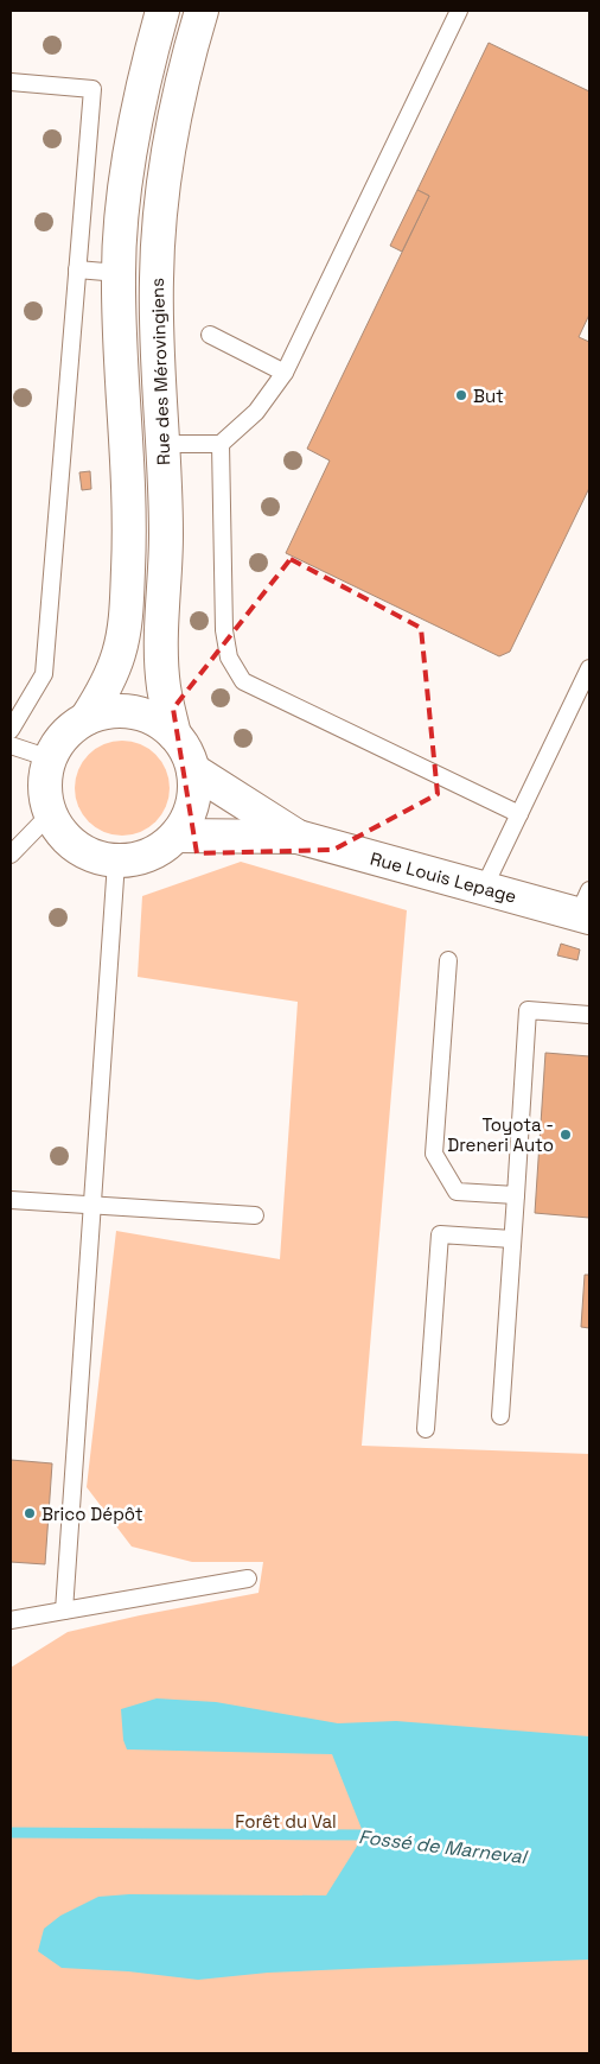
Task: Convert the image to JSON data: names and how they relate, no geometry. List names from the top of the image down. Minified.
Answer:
{"streets":{"street":["Rue des Mérovingiens","Rue Louis Lepage"]},"crossings":[["Rue des Mérovingiens","Rue Louis Lepage"]],"water":["Fossé de Marneval"],"parks":["Forêt du Val"],"places":["But","Toyota - Dreneri Auto","Brico Dépôt"]}
